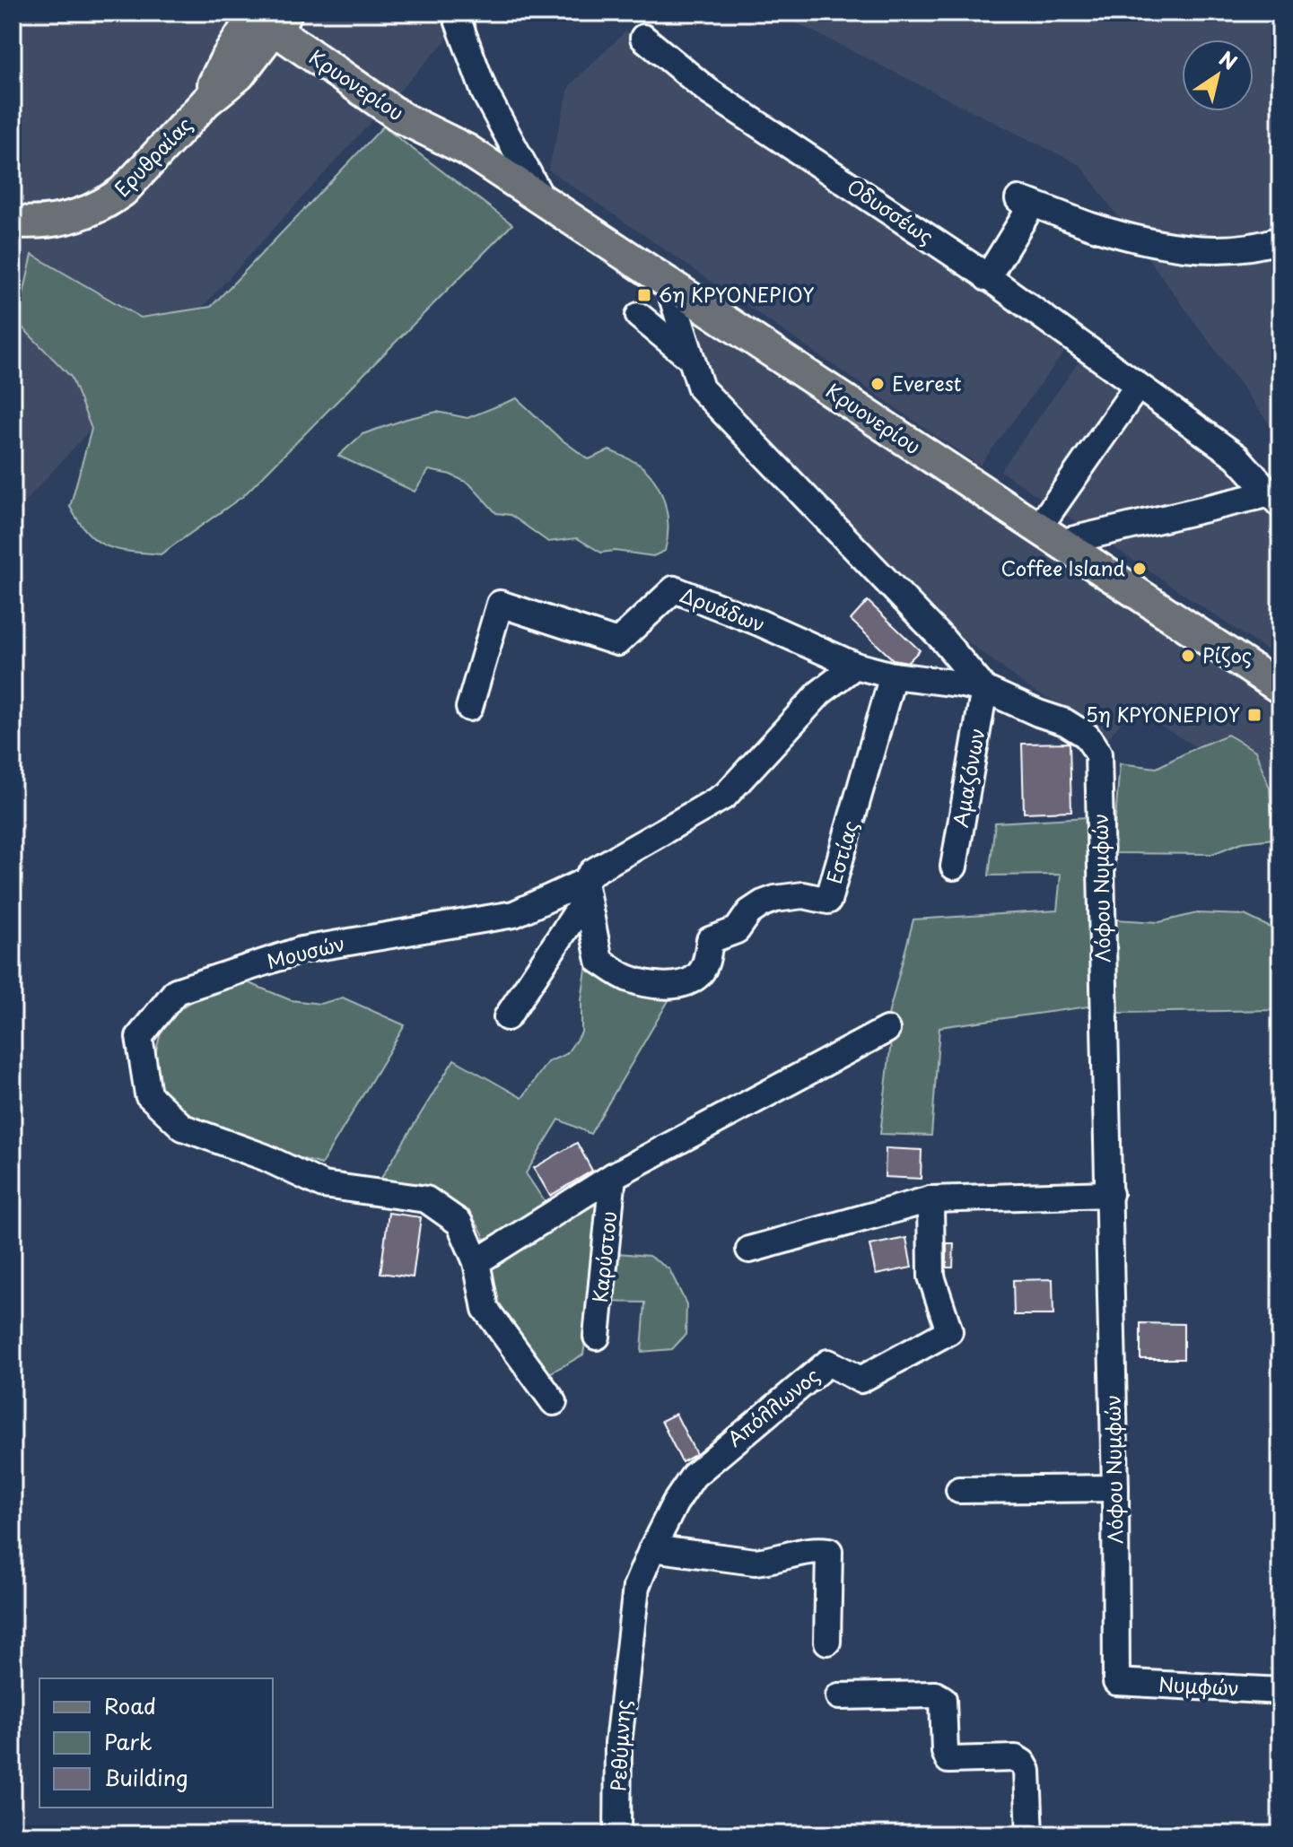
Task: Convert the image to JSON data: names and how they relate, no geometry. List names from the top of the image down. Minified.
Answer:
{"streets":{"main road":["Κρυονερίου","Ερυθραίας"],"street":["Οδυσσέως","Δρυάδων","Αμαζόνων","Εστίας","Λόφου Νυμφών","Μουσών","Καρύστου","Απόλλωνος","Νυμφών","Ρεθύμνης"]},"crossings":[["Κρυονερίου","Ερυθραίας"],["Κρυονερίου","Λόφου Νυμφών"],["Δρυάδων","Αμαζόνων"],["Δρυάδων","Εστίας"],["Δρυάδων","Λόφου Νυμφών"],["Δρυάδων","Μουσών"],["Αμαζόνων","Λόφου Νυμφών"],["Εστίας","Μουσών"],["Λόφου Νυμφών","Νυμφών"],["Απόλλωνος","Ρεθύμνης"]],"places":{"transit":["6η ΚΡΥΟΝΕΡΙΟΥ","5η ΚΡΥΟΝΕΡΙΟΥ"],"other":["Everest","Coffee Island","Ρίζος"]},"legend":["Road","Park","Building"],"north":"top right"}
